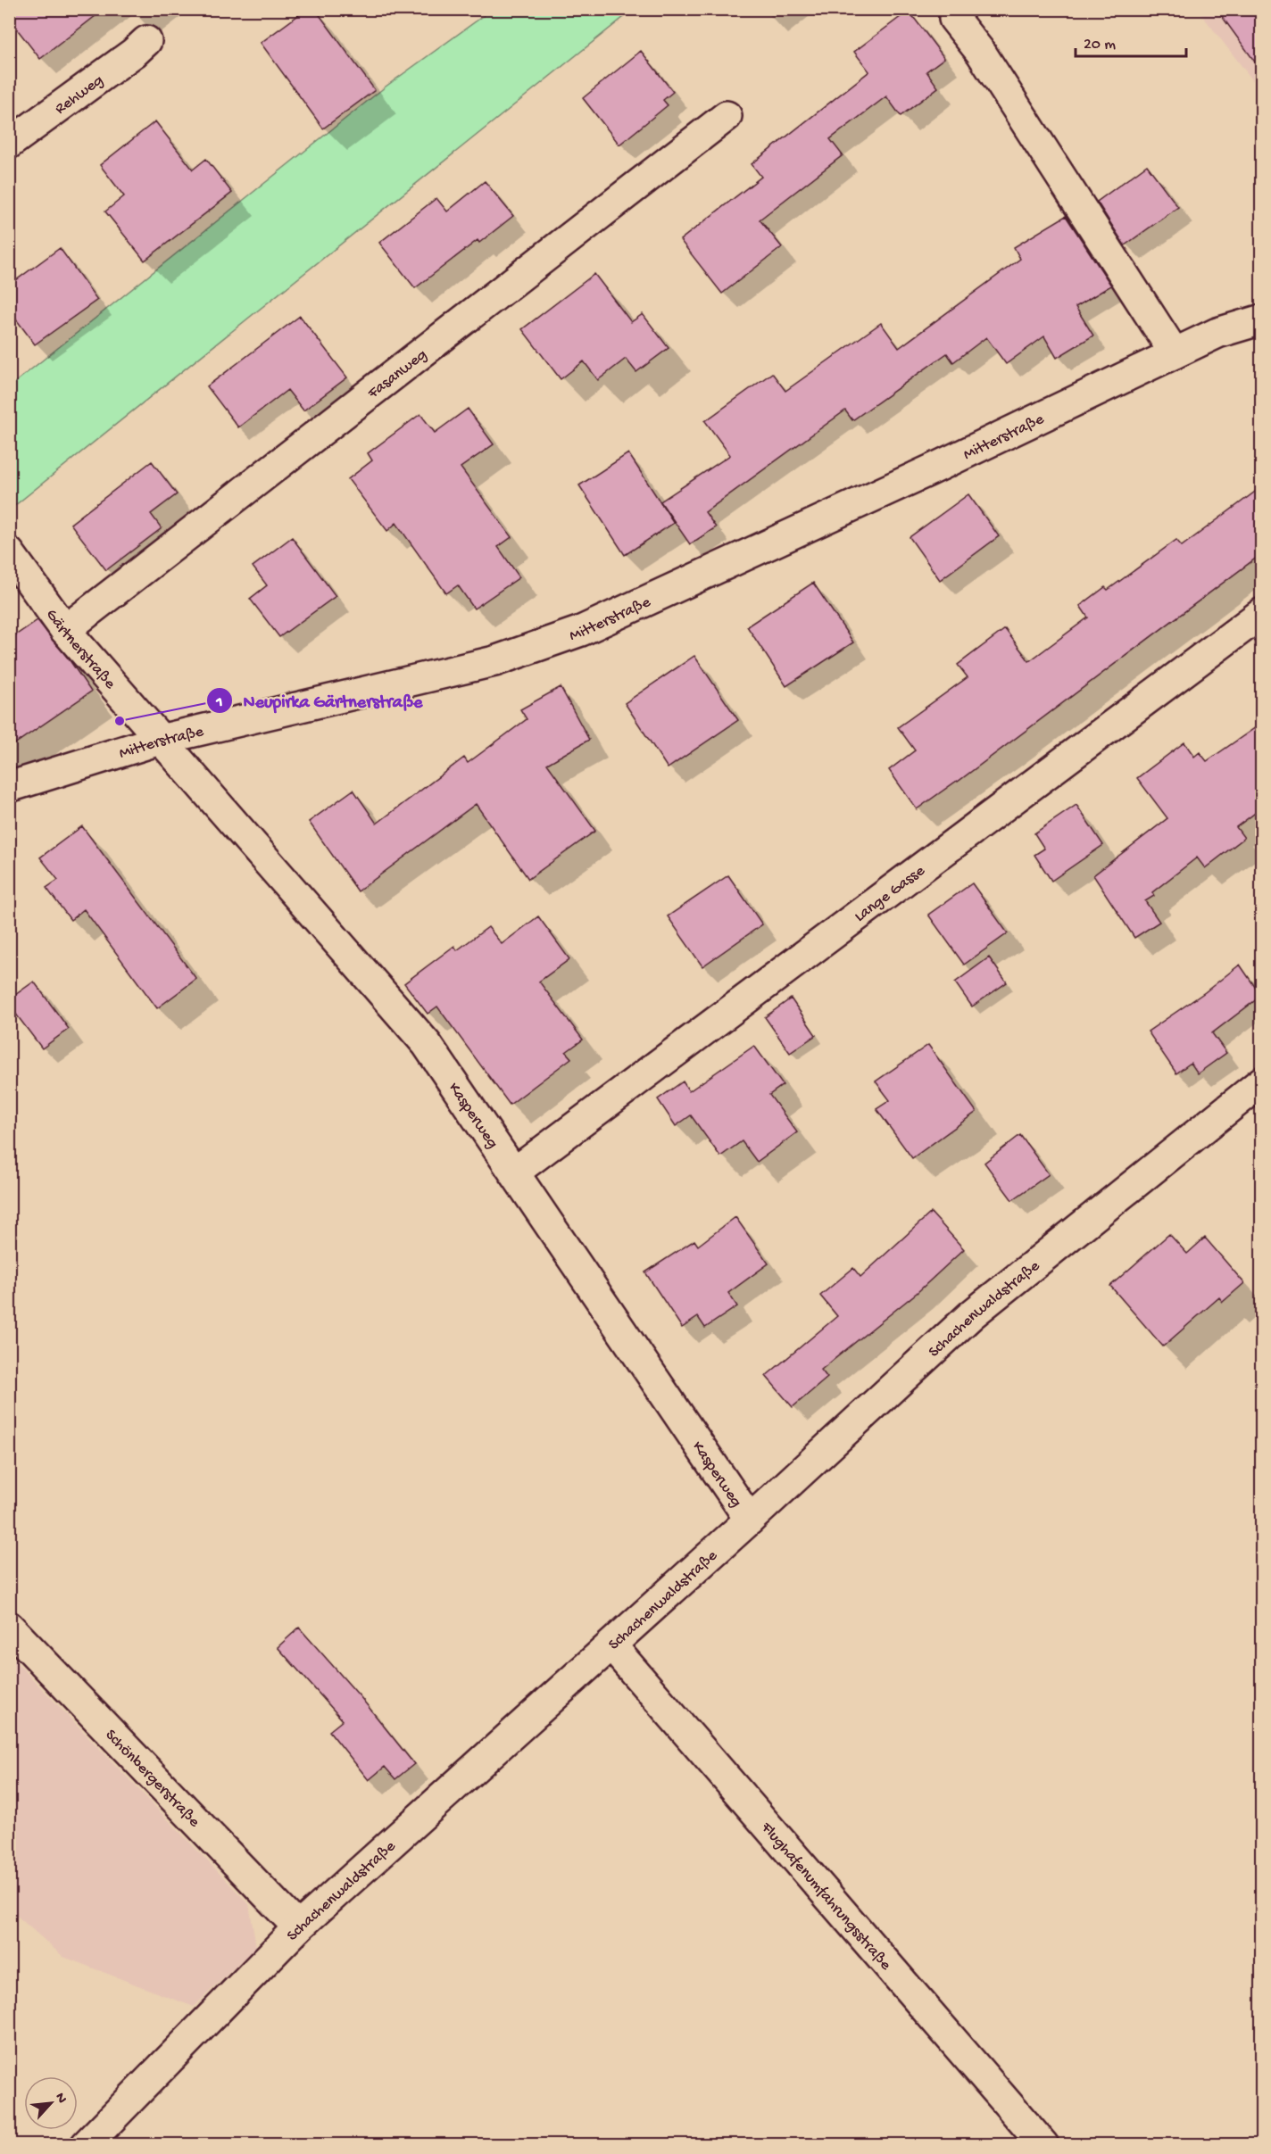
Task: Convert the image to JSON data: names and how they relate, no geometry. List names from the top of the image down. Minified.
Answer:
{"streets":{"street":["Rehweg","Fasanweg","Mitterstraße","Gärtnerstraße","Lange Gasse","Kasperweg","Schachenwaldstraße","Schönbergerstraße","Flughafenumfahrungsstraße"]},"crossings":[["Fasanweg","Gärtnerstraße"],["Mitterstraße","Gärtnerstraße"],["Mitterstraße","Kasperweg"],["Gärtnerstraße","Kasperweg"],["Lange Gasse","Kasperweg"],["Kasperweg","Schachenwaldstraße"],["Schachenwaldstraße","Schönbergerstraße"],["Schachenwaldstraße","Flughafenumfahrungsstraße"]],"places":["Neupirka Gärtnerstraße"],"scale_bar":"20 m","north":"top right"}
